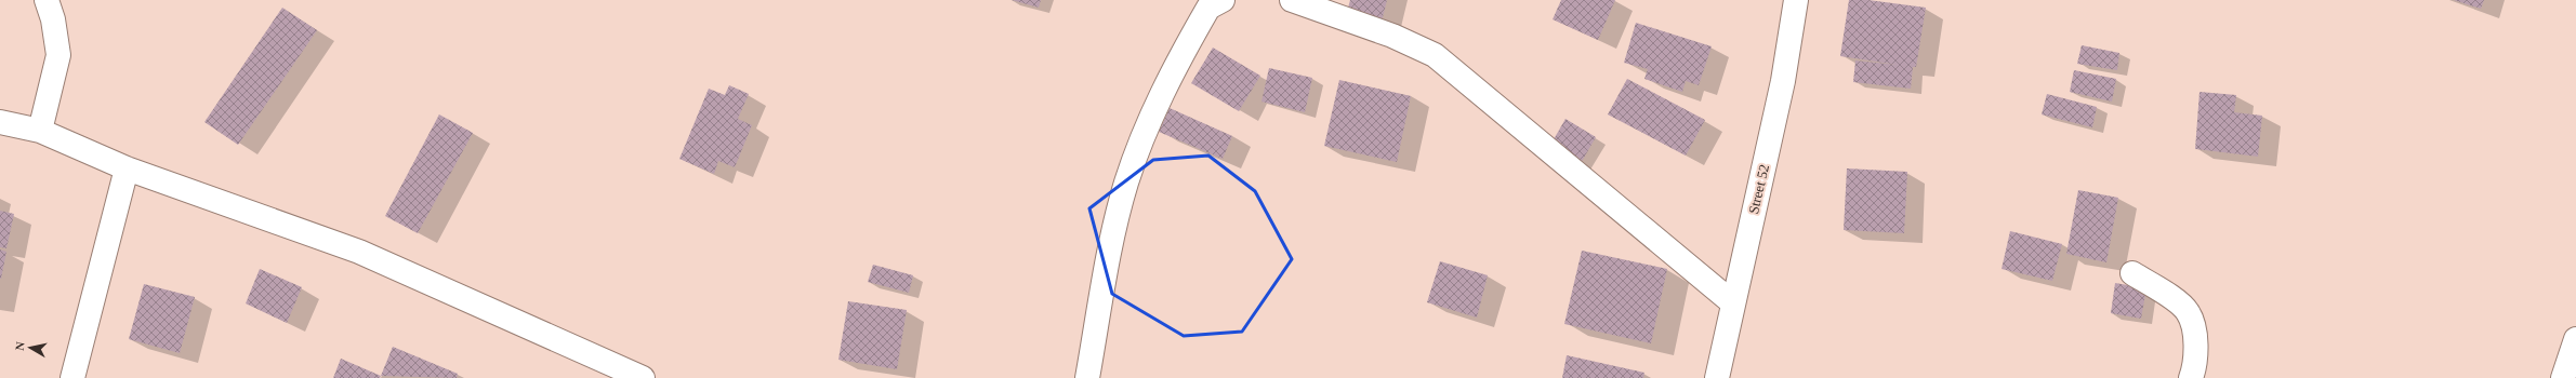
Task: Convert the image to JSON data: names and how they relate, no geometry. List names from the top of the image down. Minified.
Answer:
{"streets":{"street":["Street 52"]},"north":"left"}
